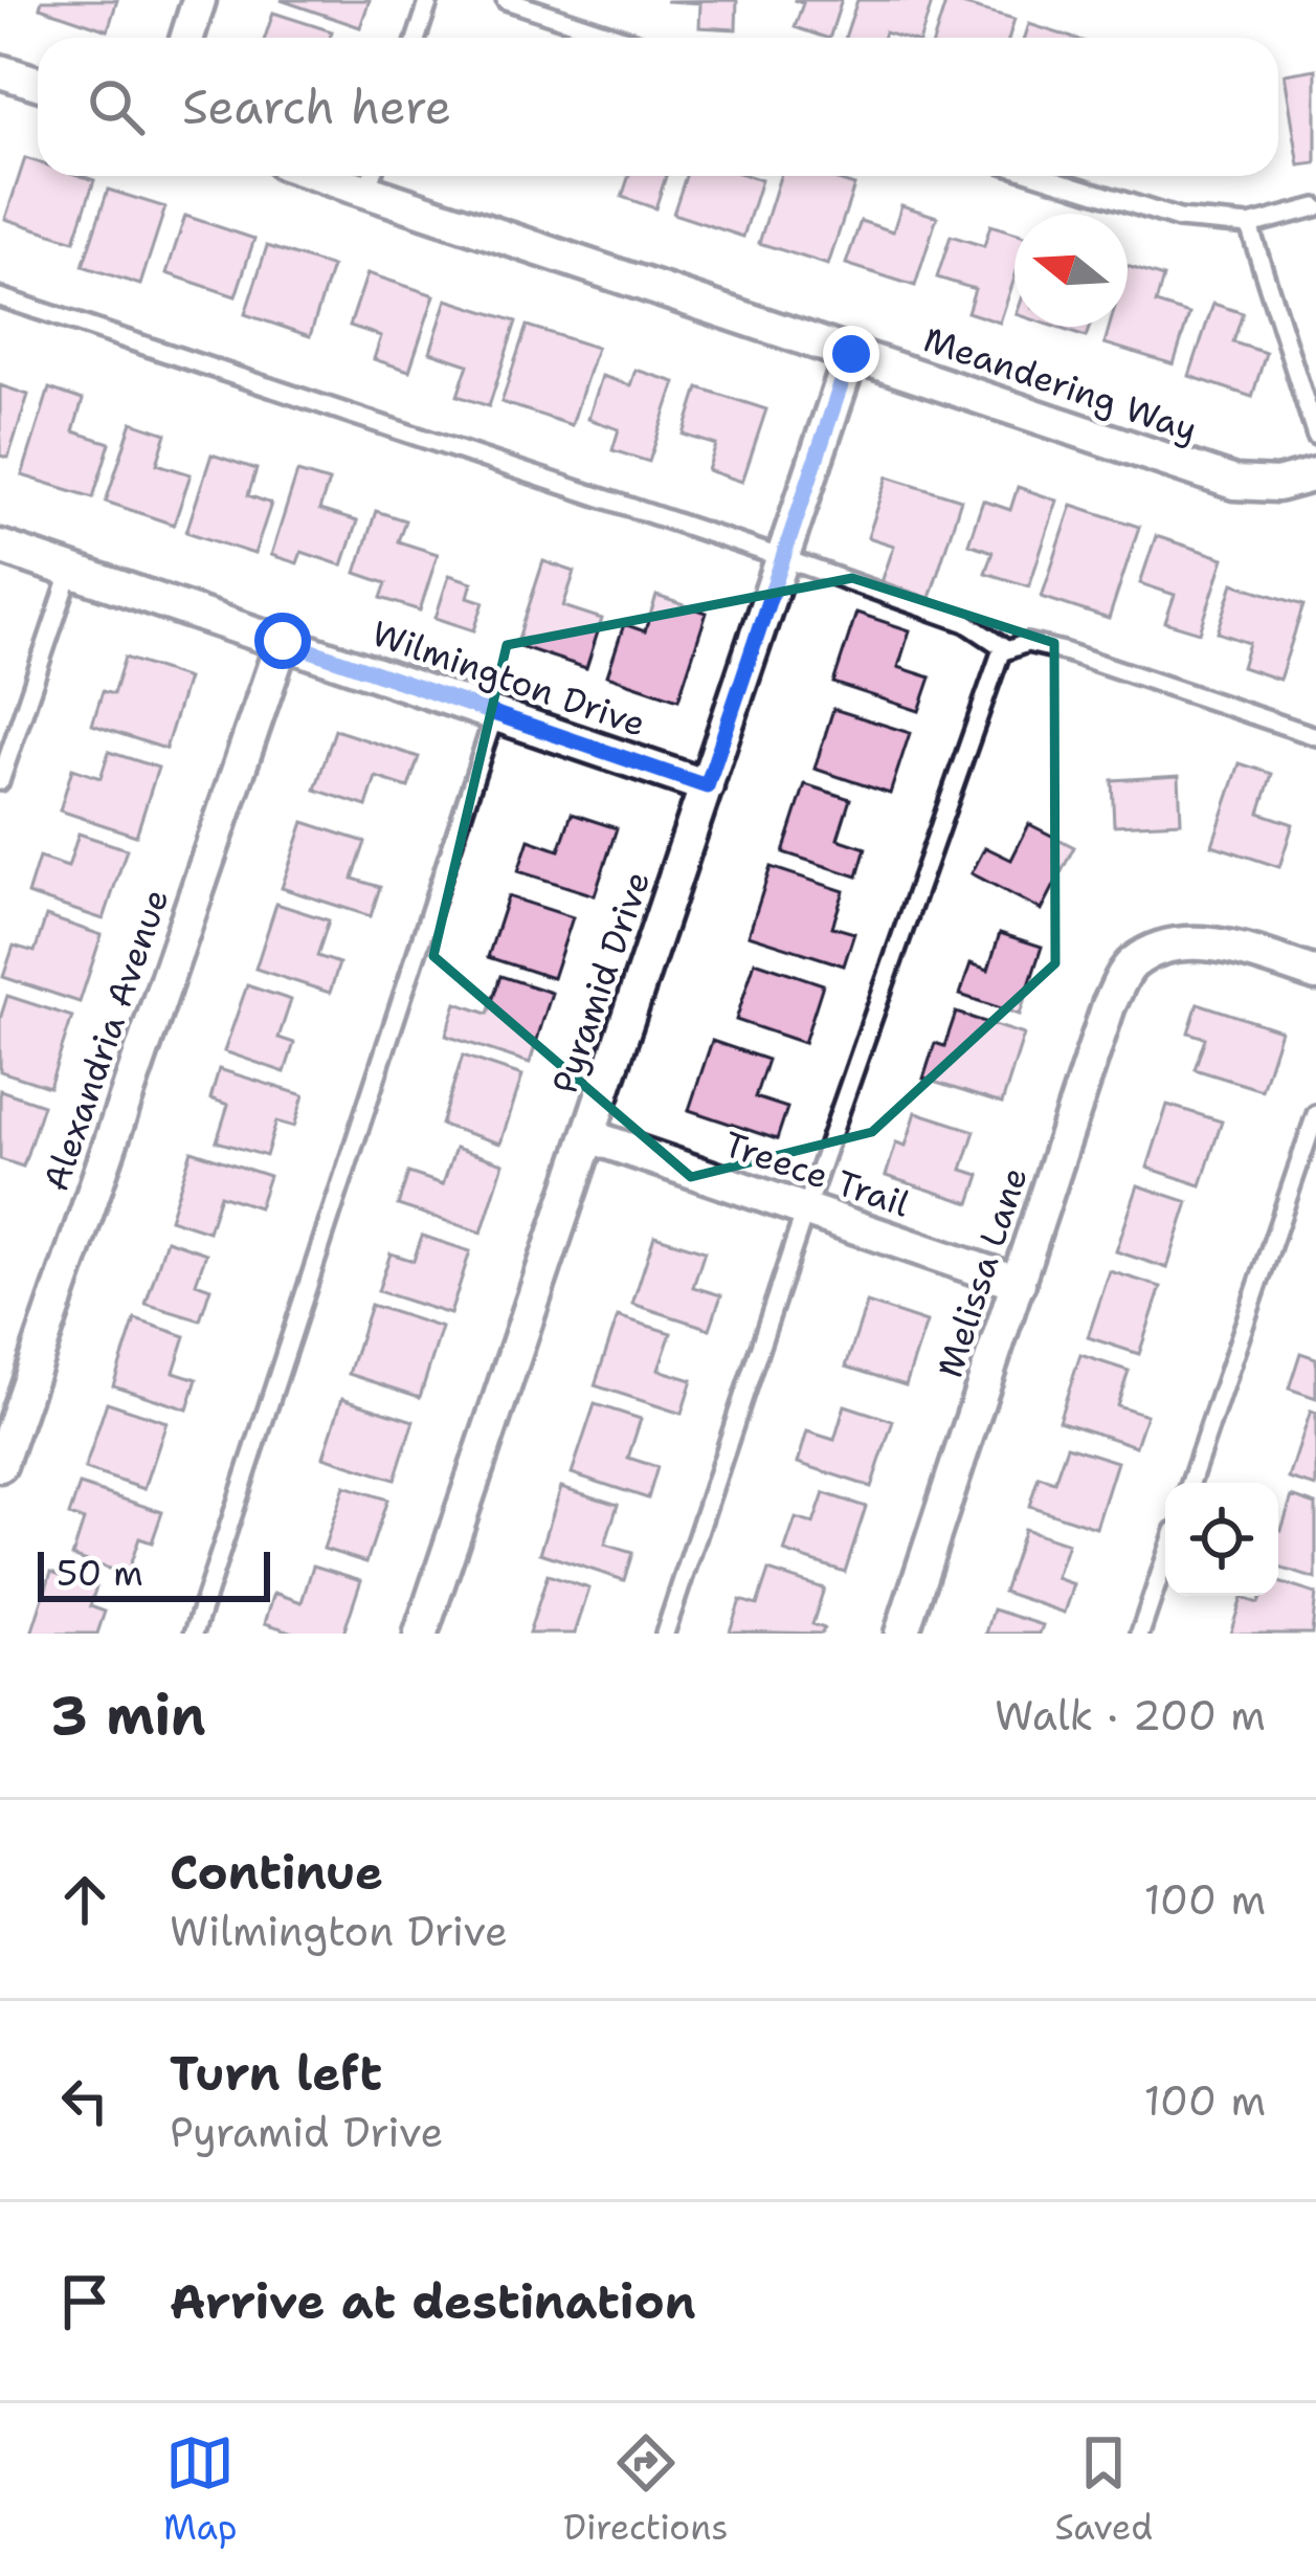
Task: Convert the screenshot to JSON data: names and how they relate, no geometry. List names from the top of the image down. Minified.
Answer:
{"streets":{"street":["Meandering Way","Wilmington Drive","Pyramid Drive","Alexandria Avenue","Treece Trail","Melissa Lane"]},"crossings":[["Meandering Way","Pyramid Drive"],["Wilmington Drive","Pyramid Drive"],["Wilmington Drive","Alexandria Avenue"],["Pyramid Drive","Treece Trail"],["Treece Trail","Melissa Lane"]],"scale_bar":"50 m","north":"left","page":{"search":"Search here","scale":"50 m","heading":["3 min","Walk · 200 m"],"list":[["Continue","Wilmington Drive","100 m"],["Turn left","Pyramid Drive","100 m"],"Arrive at destination"],"nav":["Map","Directions","Saved"]}}
